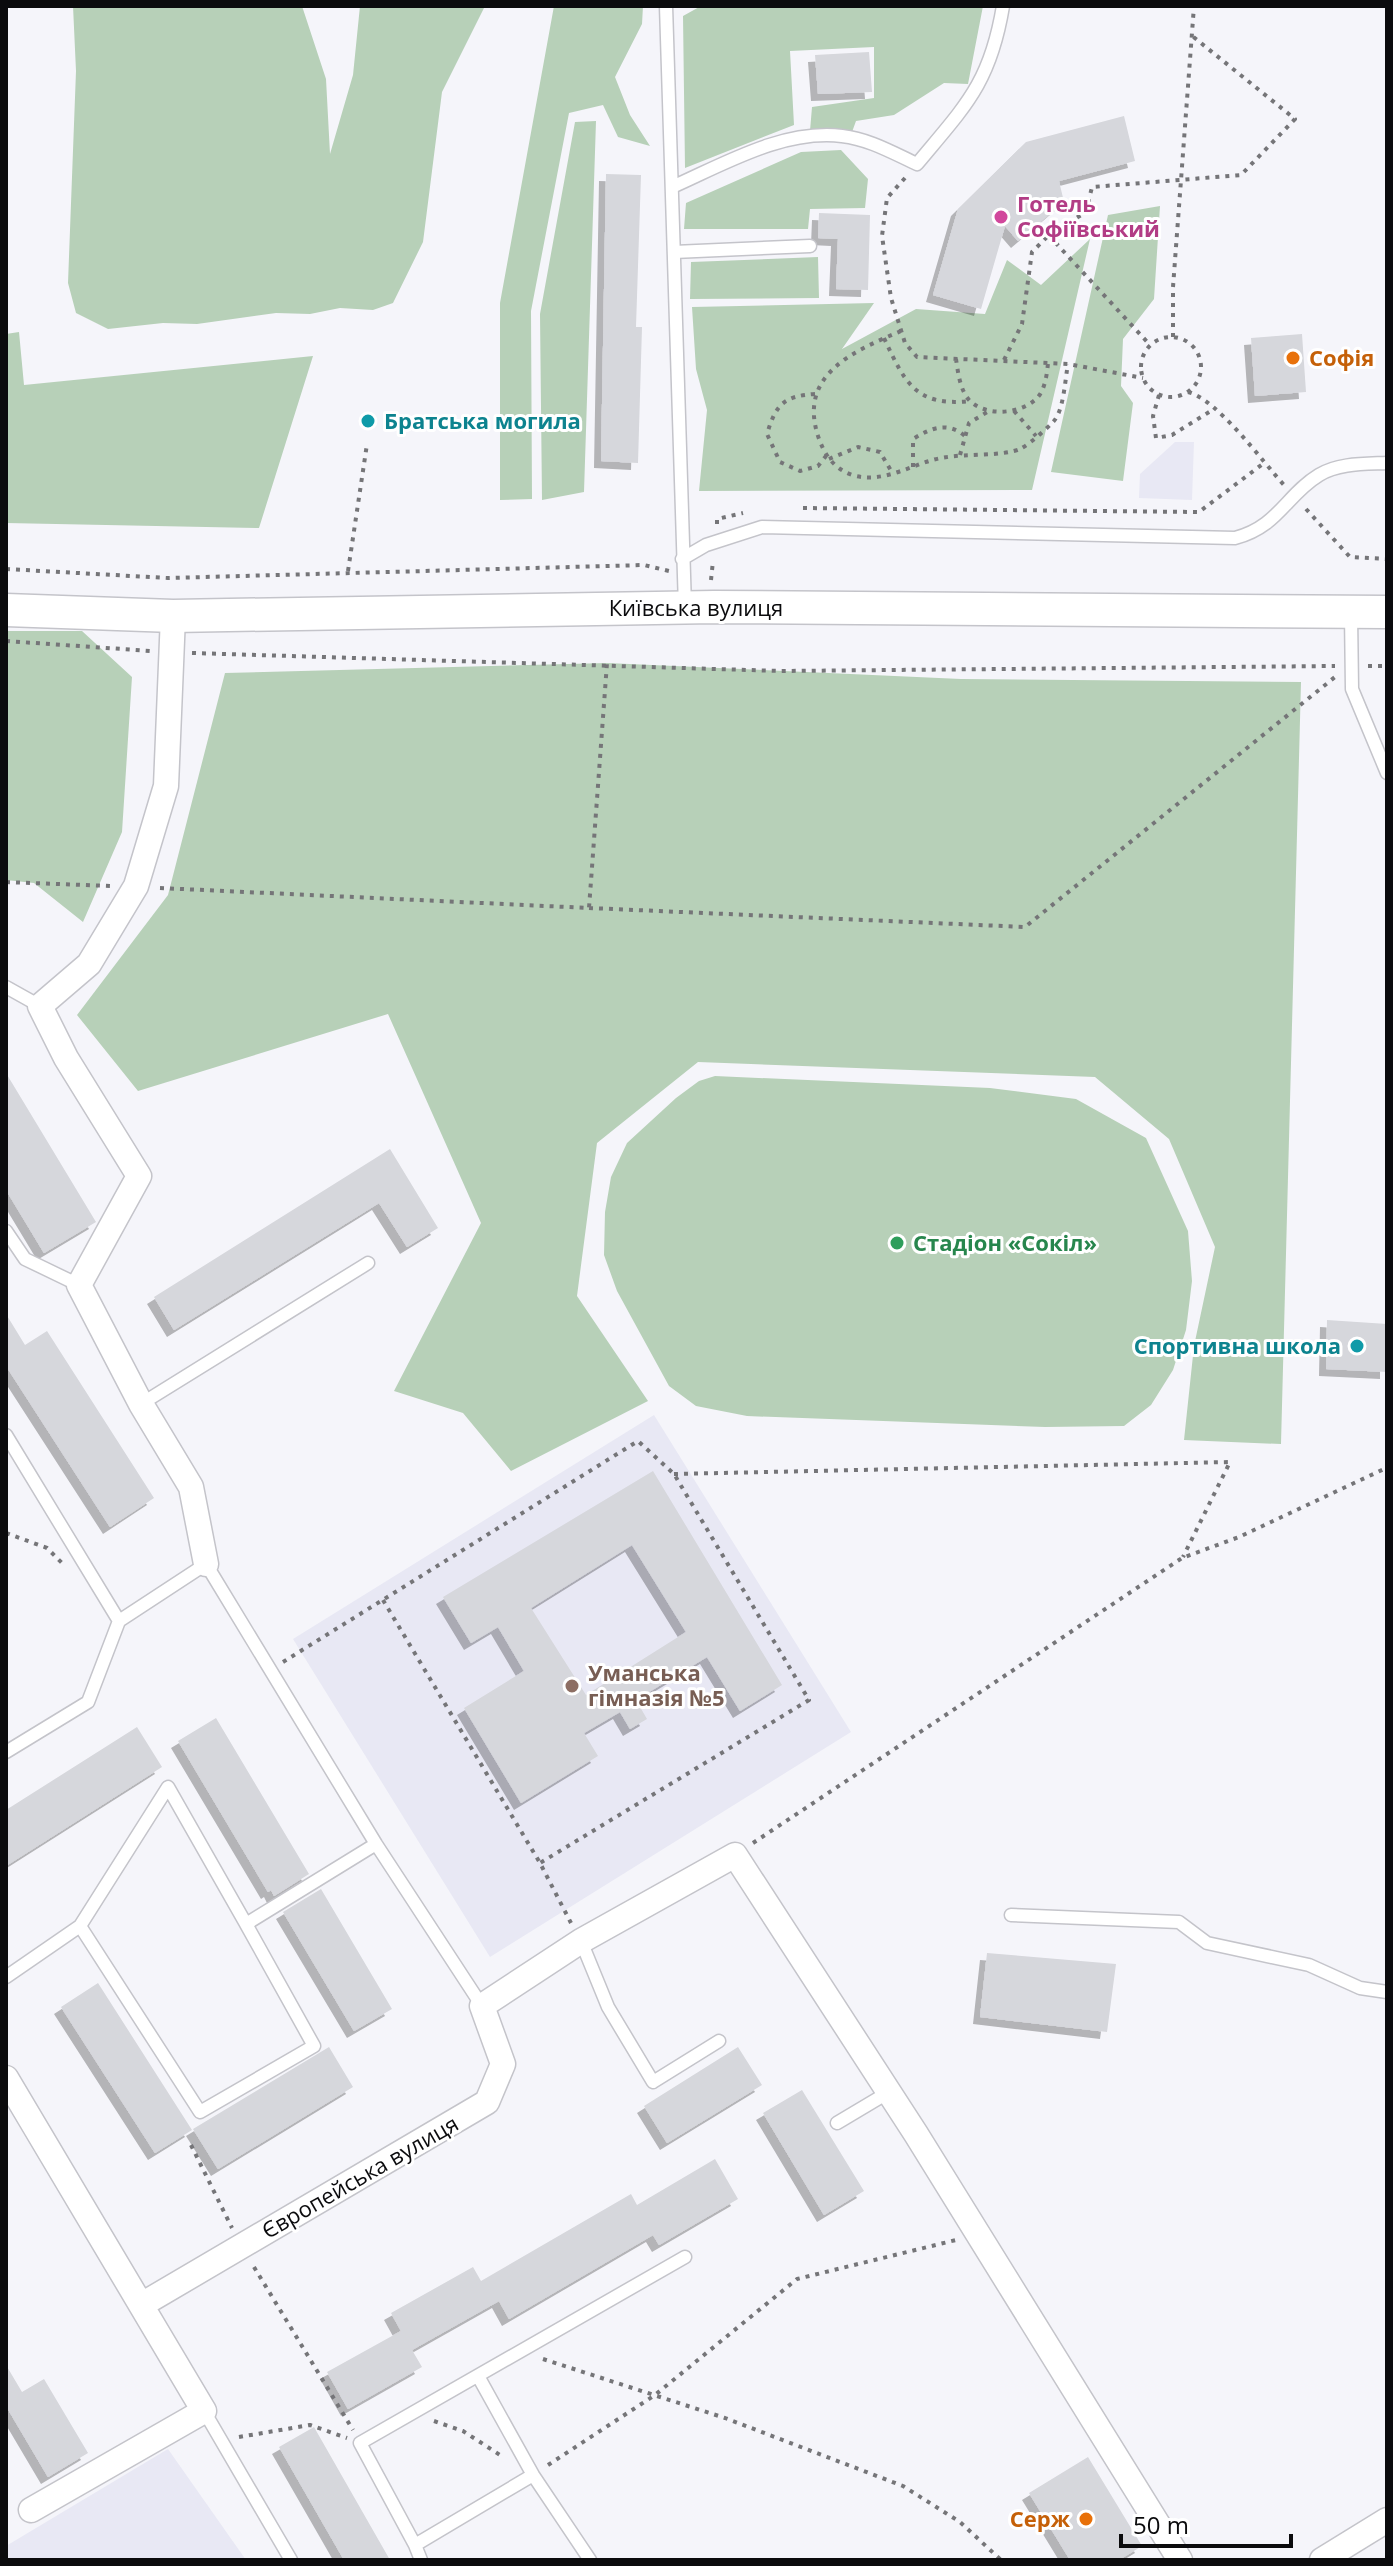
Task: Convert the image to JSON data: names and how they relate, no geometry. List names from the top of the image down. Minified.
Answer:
{"streets":{"main road":["Київська вулиця"],"street":["Європейська вулиця"]},"places":["Готель Софіївський","Софія","Братська могила","Стадіон «Сокіл»","Спортивна школа","Уманська гімназія №5","Серж"],"scale_bar":"50 m"}
